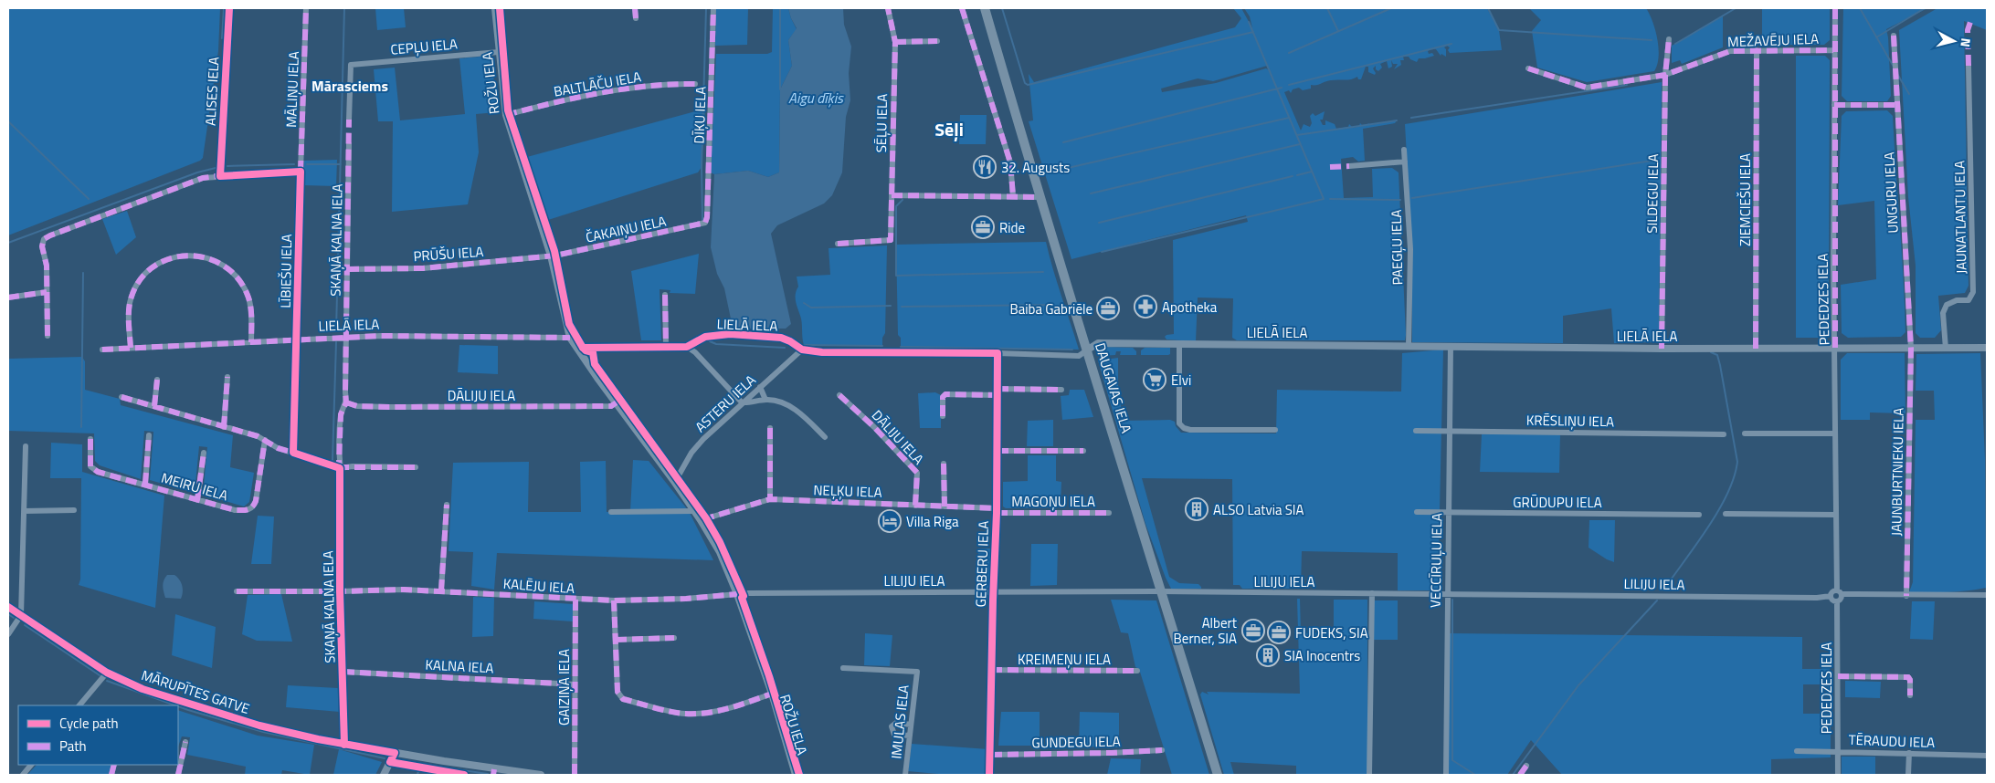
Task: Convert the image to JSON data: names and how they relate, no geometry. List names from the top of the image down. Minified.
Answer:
{"streets":{"main road":["DAUGAVAS IELA"],"street":["MEŽAVĒJU IELA","CEPĻU IELA","ROŽU IELA","BALTLĀČU IELA","MĀLIŅU IELA","ALISES IELA","DĪĶU IELA","SĒĻU IELA","UNGURU IELA","SILDEGU IELA","ZIEMCIEŠU IELA","JAUNATLANTU IELA","ČAKAIŅU IELA","SKAŅĀ KALNA IELA","PAEGĻU IELA","PRŪŠU IELA","LĪBIEŠU IELA","PEDEDZES IELA","LIELĀ IELA","DĀLIJU IELA","ASTERU IELA","KRĒSLIŅU IELA","JAUNBURTNIEKU IELA","MEIRU IELA","NEĻĶU IELA","MAGOŅU IELA","GRŪDUPU IELA","VECCĪRUĻU IELA","GERBERU IELA","LILIJU IELA","KALĒJU IELA","KREIMEŅU IELA","KALNA IELA","GAIZIŅA IELA","MĀRUPĪTES GATVE","IMULAS IELA","TĒRAUDU IELA","GUNDEGU IELA"]},"crossings":[["MEŽAVĒJU IELA","SILDEGU IELA"],["MEŽAVĒJU IELA","ZIEMCIEŠU IELA"],["MEŽAVĒJU IELA","PEDEDZES IELA"],["CEPĻU IELA","ROŽU IELA"],["ROŽU IELA","BALTLĀČU IELA"],["ROŽU IELA","ČAKAIŅU IELA"],["ROŽU IELA","PRŪŠU IELA"],["ROŽU IELA","LIELĀ IELA"],["ROŽU IELA","DĀLIJU IELA"],["ROŽU IELA","ASTERU IELA"],["ROŽU IELA","NEĻĶU IELA"],["ROŽU IELA","LILIJU IELA"],["ROŽU IELA","KALĒJU IELA"],["MĀLIŅU IELA","LĪBIEŠU IELA"],["DĪĶU IELA","ČAKAIŅU IELA"],["UNGURU IELA","LIELĀ IELA"],["UNGURU IELA","JAUNBURTNIEKU IELA"],["SILDEGU IELA","LIELĀ IELA"],["ZIEMCIEŠU IELA","LIELĀ IELA"],["JAUNATLANTU IELA","LIELĀ IELA"],["ČAKAIŅU IELA","PRŪŠU IELA"],["SKAŅĀ KALNA IELA","PRŪŠU IELA"],["SKAŅĀ KALNA IELA","LIELĀ IELA"],["SKAŅĀ KALNA IELA","DĀLIJU IELA"],["SKAŅĀ KALNA IELA","KALĒJU IELA"],["SKAŅĀ KALNA IELA","KALNA IELA"],["SKAŅĀ KALNA IELA","MĀRUPĪTES GATVE"],["PAEGĻU IELA","LIELĀ IELA"],["LĪBIEŠU IELA","LIELĀ IELA"],["PEDEDZES IELA","LIELĀ IELA"],["PEDEDZES IELA","LILIJU IELA"],["PEDEDZES IELA","TĒRAUDU IELA"],["LIELĀ IELA","DAUGAVAS IELA"],["LIELĀ IELA","ASTERU IELA"],["LIELĀ IELA","JAUNBURTNIEKU IELA"],["LIELĀ IELA","VECCĪRUĻU IELA"],["LIELĀ IELA","GERBERU IELA"],["DAUGAVAS IELA","LILIJU IELA"],["DĀLIJU IELA","NEĻĶU IELA"],["KRĒSLIŅU IELA","VECCĪRUĻU IELA"],["NEĻĶU IELA","MAGOŅU IELA"],["NEĻĶU IELA","GERBERU IELA"],["MAGOŅU IELA","GERBERU IELA"],["GRŪDUPU IELA","VECCĪRUĻU IELA"],["VECCĪRUĻU IELA","LILIJU IELA"],["GERBERU IELA","LILIJU IELA"],["GERBERU IELA","KREIMEŅU IELA"],["GERBERU IELA","GUNDEGU IELA"],["LILIJU IELA","KALĒJU IELA"],["KALĒJU IELA","GAIZIŅA IELA"],["KALNA IELA","GAIZIŅA IELA"]],"districts":["Mārasciems","Sēļi"],"water":["Aigu dīķis"],"places":{"restaurant":["32. Augusts"],"office":["Ride","Baiba Gabriēle","Albert Berner, SIA","FUDEKS, SIA"],"pharmacy":["Apotheka"],"supermarket":["Elvi"],"building":["ALSO Latvia SIA","SIA Inocentrs"],"hotel":["Villa Riga"]},"legend":["Cycle path","Path"],"north":"right"}
